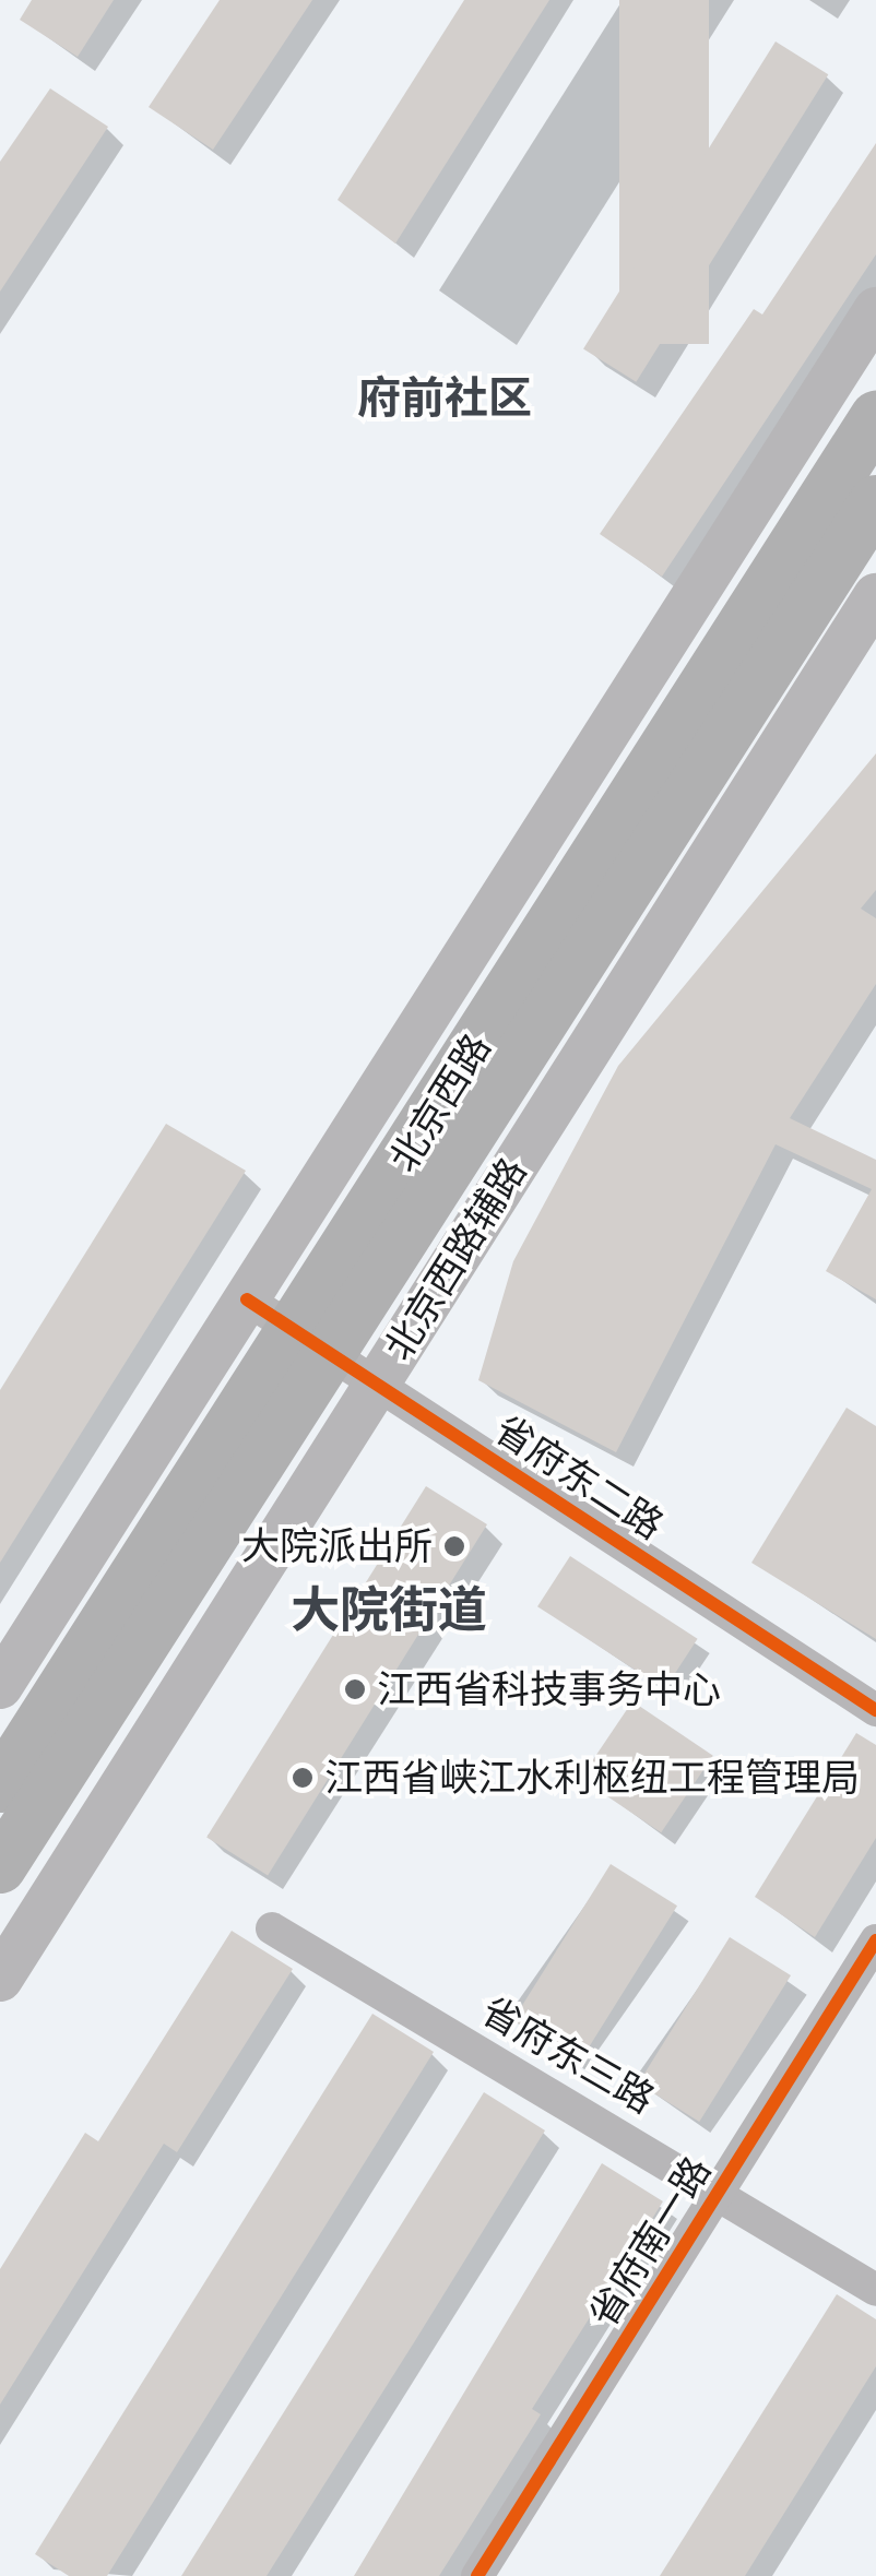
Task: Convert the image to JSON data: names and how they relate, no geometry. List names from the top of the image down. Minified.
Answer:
{"streets":{"main road":["北京西路","北京西路辅路"],"street":["省府东二路","省府东三路","省府南一路"]},"crossings":[["北京西路","省府东二路"],["北京西路辅路","省府东二路"],["省府东三路","省府南一路"]],"districts":["府前社区","大院街道"],"places":["大院派出所","江西省科技事务中心","江西省峡江水利枢纽工程管理局"]}
